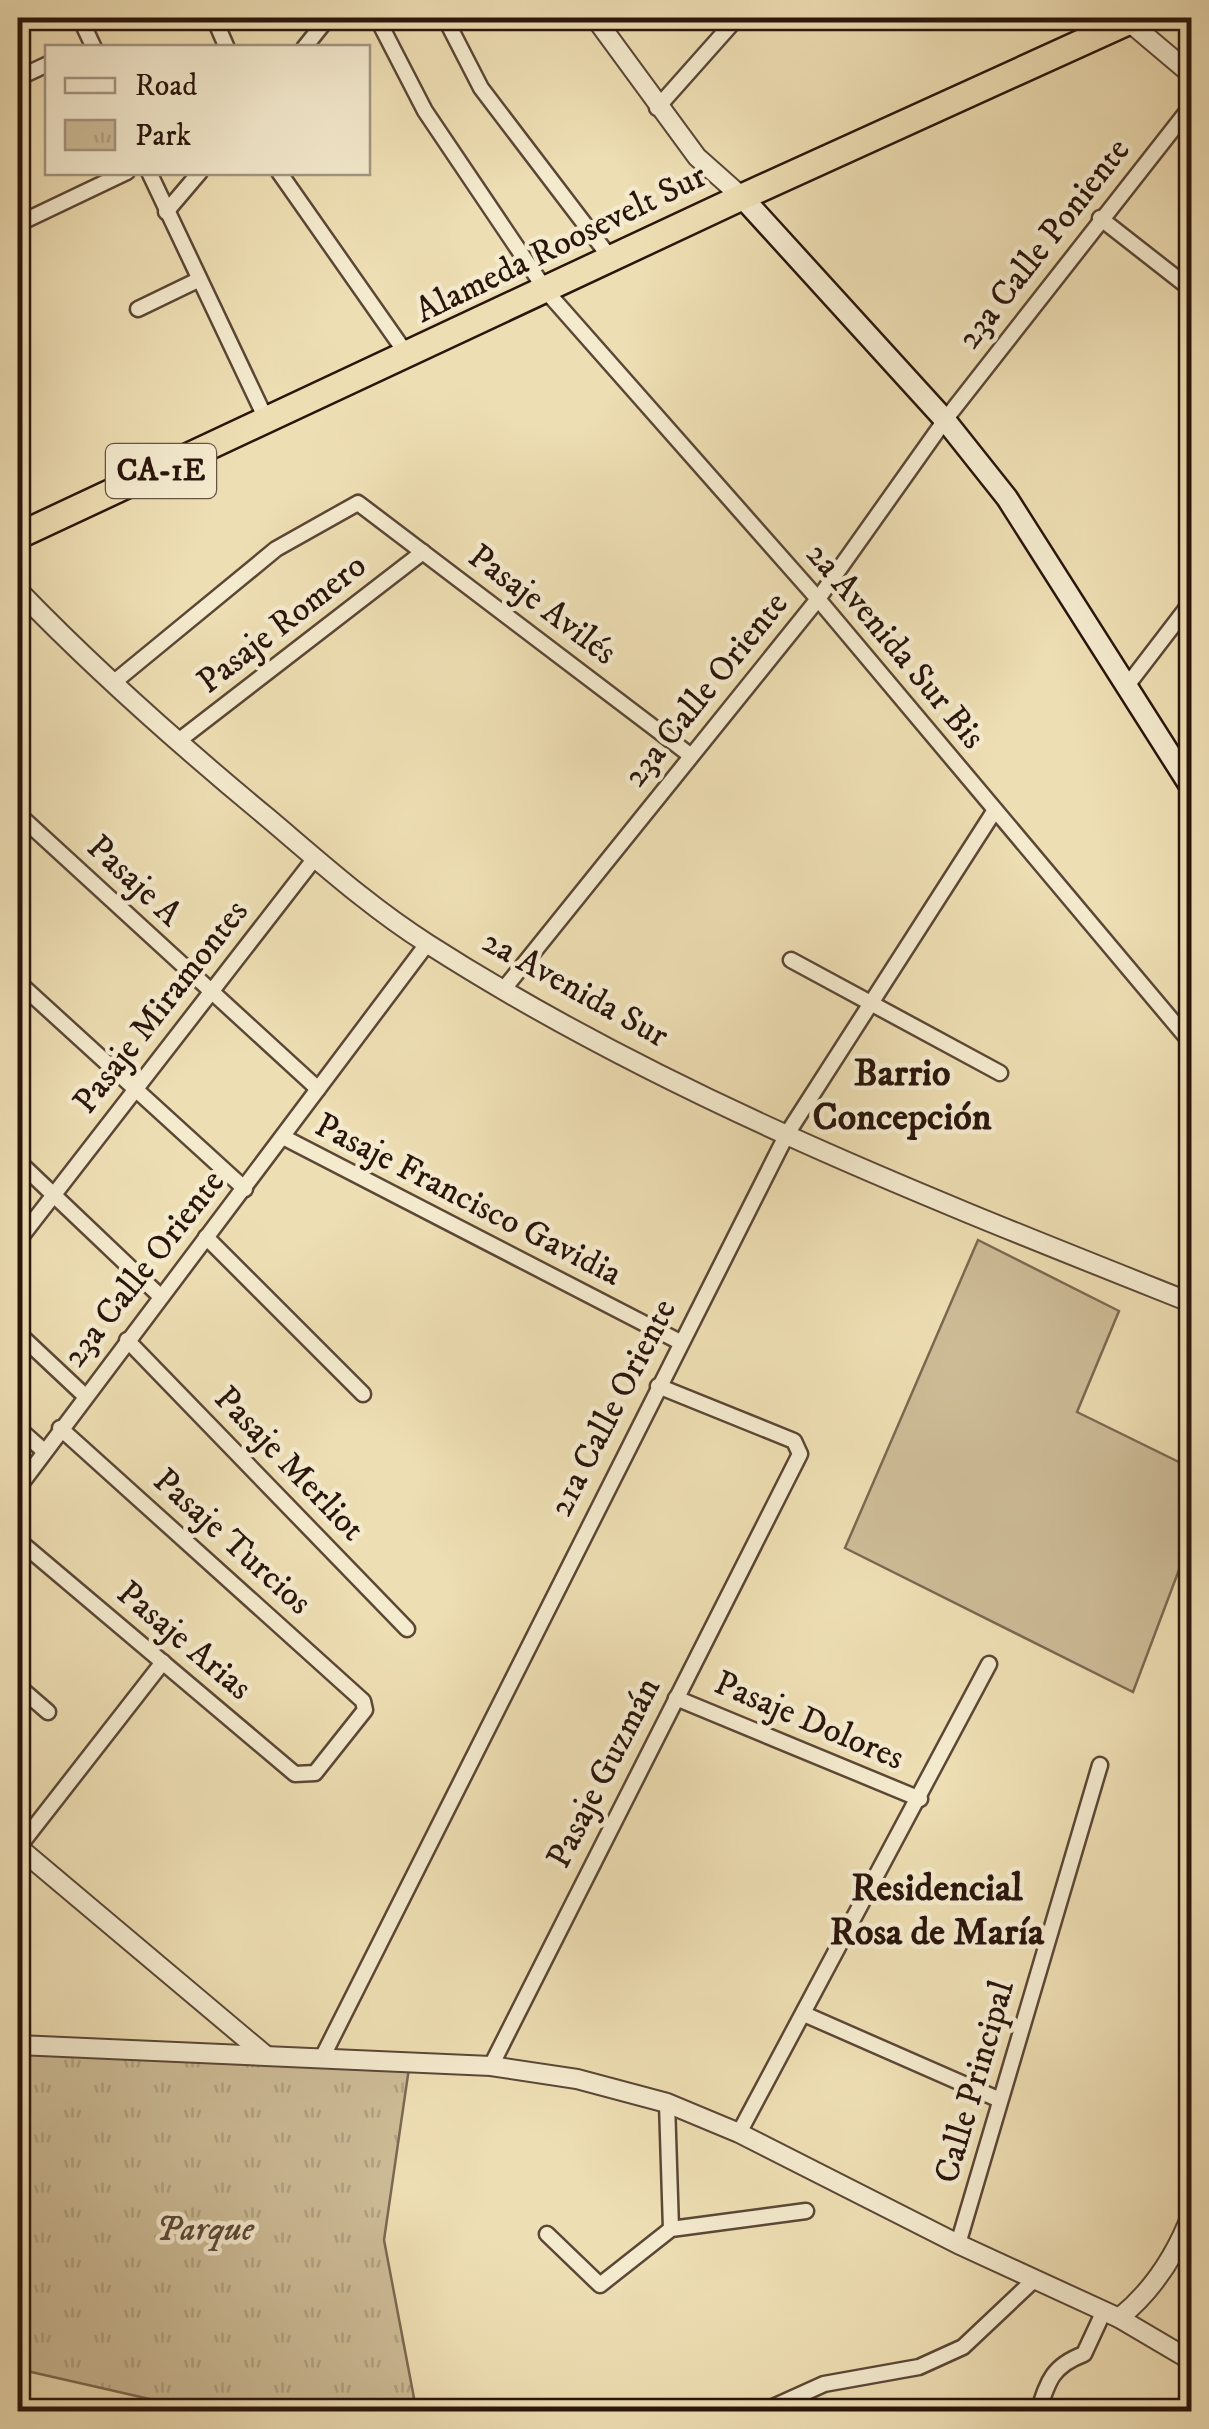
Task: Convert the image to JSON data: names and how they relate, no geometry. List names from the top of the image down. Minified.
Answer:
{"streets":{"highway":["Alameda Roosevelt Sur","CA-1E"],"street":["23a Calle Poniente","Pasaje Avilés","Pasaje Romero","2a Avenida Sur Bis","23a Calle Oriente","Pasaje A","2a Avenida Sur","Pasaje Miramontes","Pasaje Francisco Gavidia","21a Calle Oriente","Pasaje Merliot","Pasaje Turcios","Pasaje Arias","Pasaje Dolores","Pasaje Guzmán","Calle Principal"]},"crossings":[["Alameda Roosevelt Sur","2a Avenida Sur Bis"],["23a Calle Poniente","23a Calle Oriente"],["Pasaje Avilés","Pasaje Romero"],["Pasaje Avilés","23a Calle Oriente"],["Pasaje Avilés","2a Avenida Sur"],["Pasaje Romero","2a Avenida Sur"],["2a Avenida Sur Bis","23a Calle Oriente"],["2a Avenida Sur Bis","21a Calle Oriente"],["23a Calle Oriente","Pasaje A"],["23a Calle Oriente","2a Avenida Sur"],["23a Calle Oriente","Pasaje Francisco Gavidia"],["23a Calle Oriente","Pasaje Merliot"],["23a Calle Oriente","Pasaje Turcios"],["Pasaje A","Pasaje Miramontes"],["2a Avenida Sur","Pasaje Miramontes"],["2a Avenida Sur","21a Calle Oriente"],["Pasaje Francisco Gavidia","21a Calle Oriente"],["21a Calle Oriente","Pasaje Guzmán"],["Pasaje Turcios","Pasaje Arias"],["Pasaje Dolores","Pasaje Guzmán"]],"districts":["Barrio Concepción","Residencial Rosa de María"],"parks":["Parque"],"legend":["Road","Park"]}
